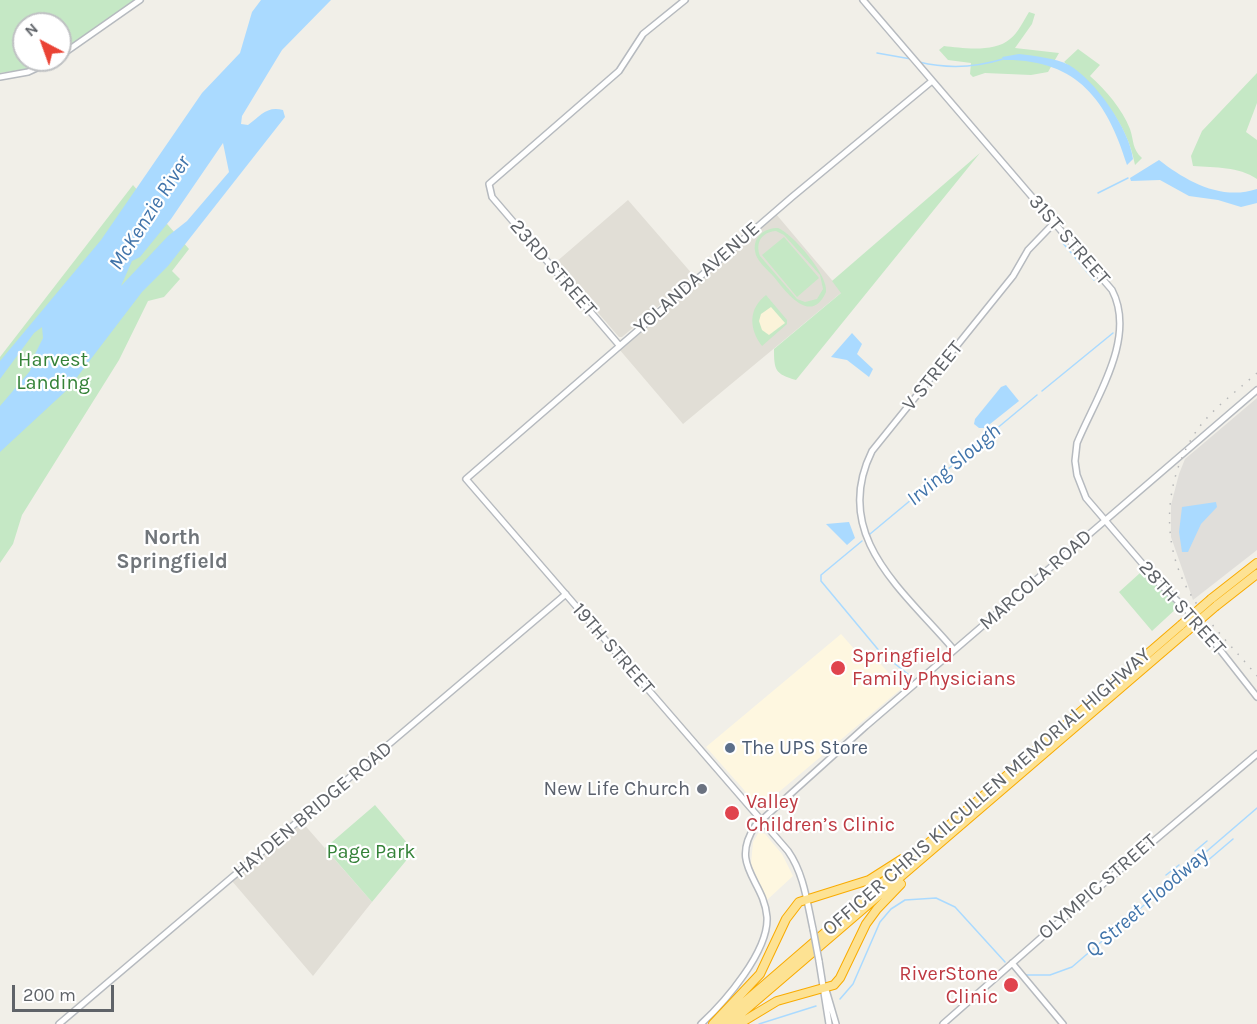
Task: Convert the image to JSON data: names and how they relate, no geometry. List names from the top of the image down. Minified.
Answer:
{"streets":{"highway":["OFFICER CHRIS KILCULLEN MEMORIAL HIGHWAY"],"street":["31ST STREET","23RD STREET","YOLANDA AVENUE","V STREET","MARCOLA ROAD","28TH STREET","19TH STREET","HAYDEN BRIDGE ROAD","OLYMPIC STREET"]},"crossings":[["31ST STREET","YOLANDA AVENUE"],["31ST STREET","V STREET"],["31ST STREET","MARCOLA ROAD"],["31ST STREET","28TH STREET"],["23RD STREET","YOLANDA AVENUE"],["YOLANDA AVENUE","19TH STREET"],["V STREET","MARCOLA ROAD"],["MARCOLA ROAD","28TH STREET"],["MARCOLA ROAD","19TH STREET"],["19TH STREET","HAYDEN BRIDGE ROAD"]],"districts":["North Springfield"],"water":["McKenzie River","Irving Slough","Q Street Floodway"],"parks":["Harvest Landing","Page Park"],"places":["Springfield Family Physicians","The UPS Store","New Life Church","Valley Children’s Clinic","RiverStone Clinic"],"scale_bar":"200 m","north":"top left"}
